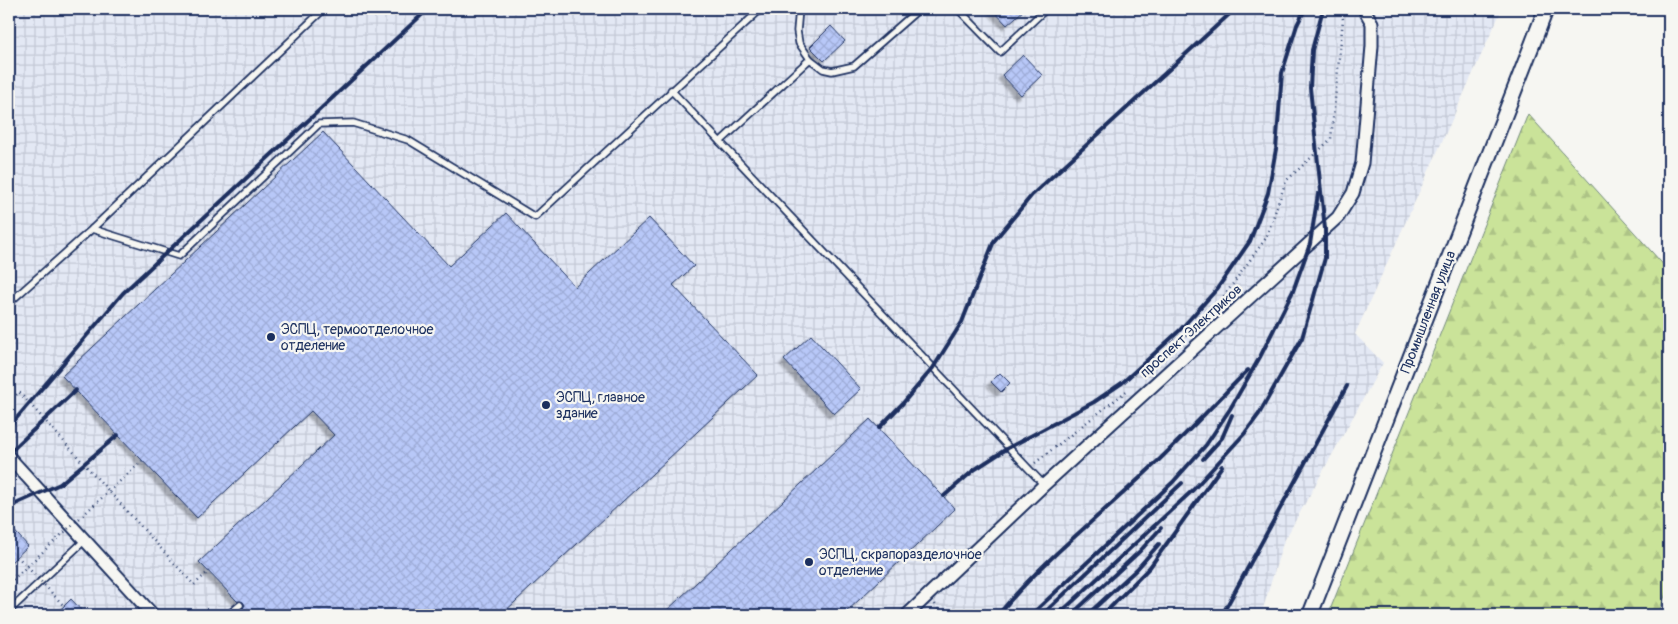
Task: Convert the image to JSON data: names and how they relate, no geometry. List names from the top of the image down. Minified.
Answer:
{"streets":{"street":["Промышленная улица","проспект Электриков"]},"places":["ЭСПЦ, термоотделочное отделение","ЭСПЦ, главное здание","ЭСПЦ, скрапоразделочное отделение"]}
